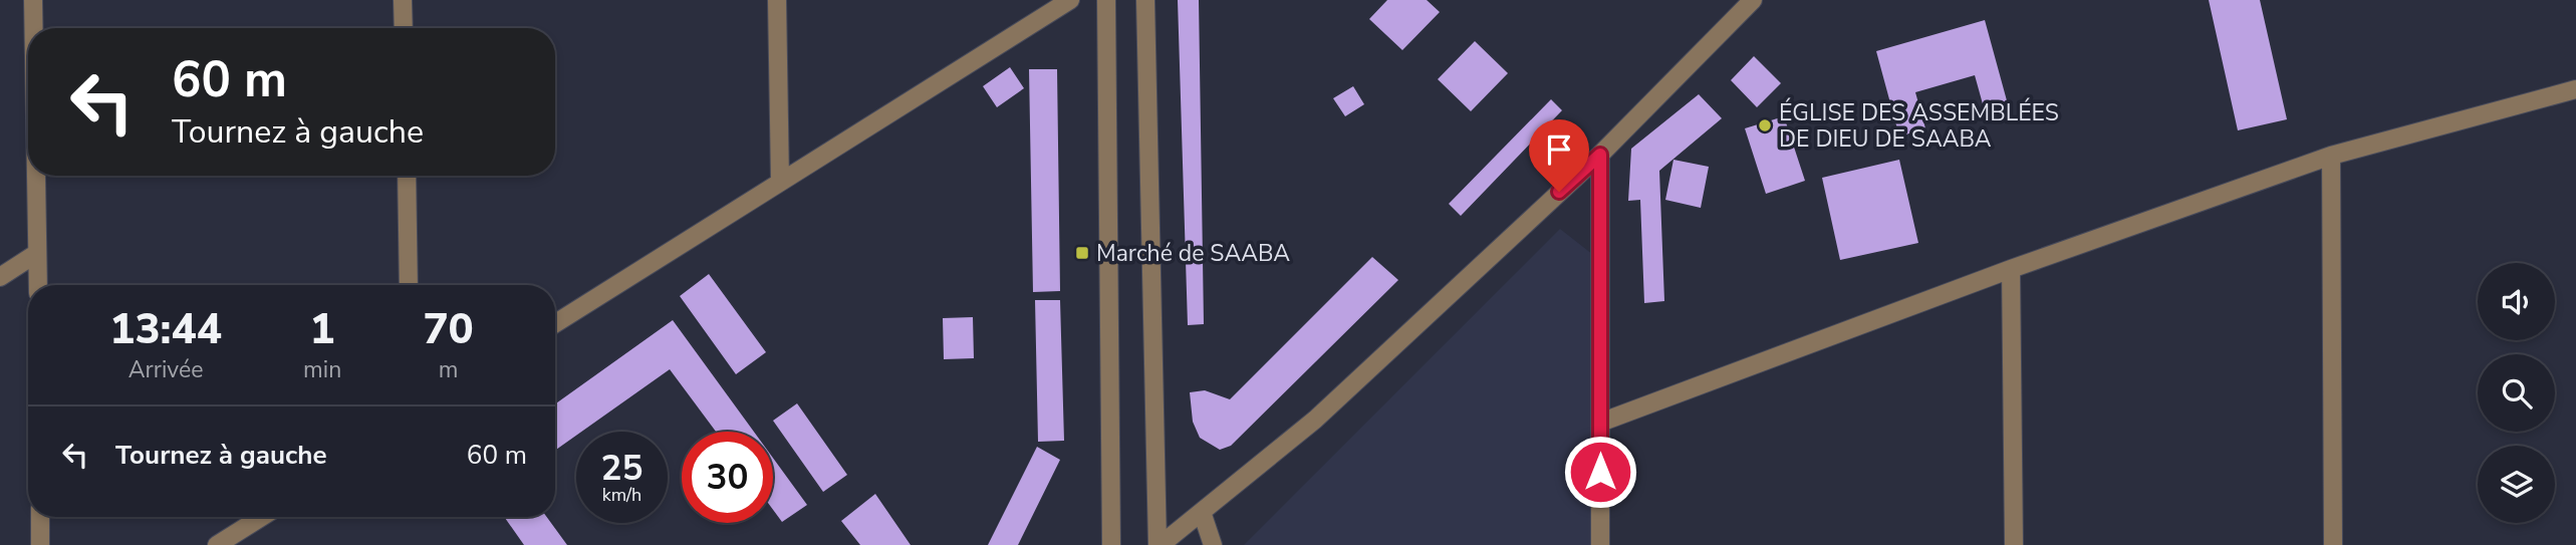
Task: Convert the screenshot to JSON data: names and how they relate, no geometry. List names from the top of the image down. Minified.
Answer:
{"places":{"other":["ÉGLISE DES ASSEMBLÉES DE DIEU DE SAABA"],"transit":["Marché de SAABA"]},"page":{"turn":["60 m","Tournez à gauche"],"eta":["13:44","Arrivée","1","min","70","m"],"list":[{"name":"Tournez à gauche","value":"60 m"}],"speed":"25 km/h","limit":"30"}}
